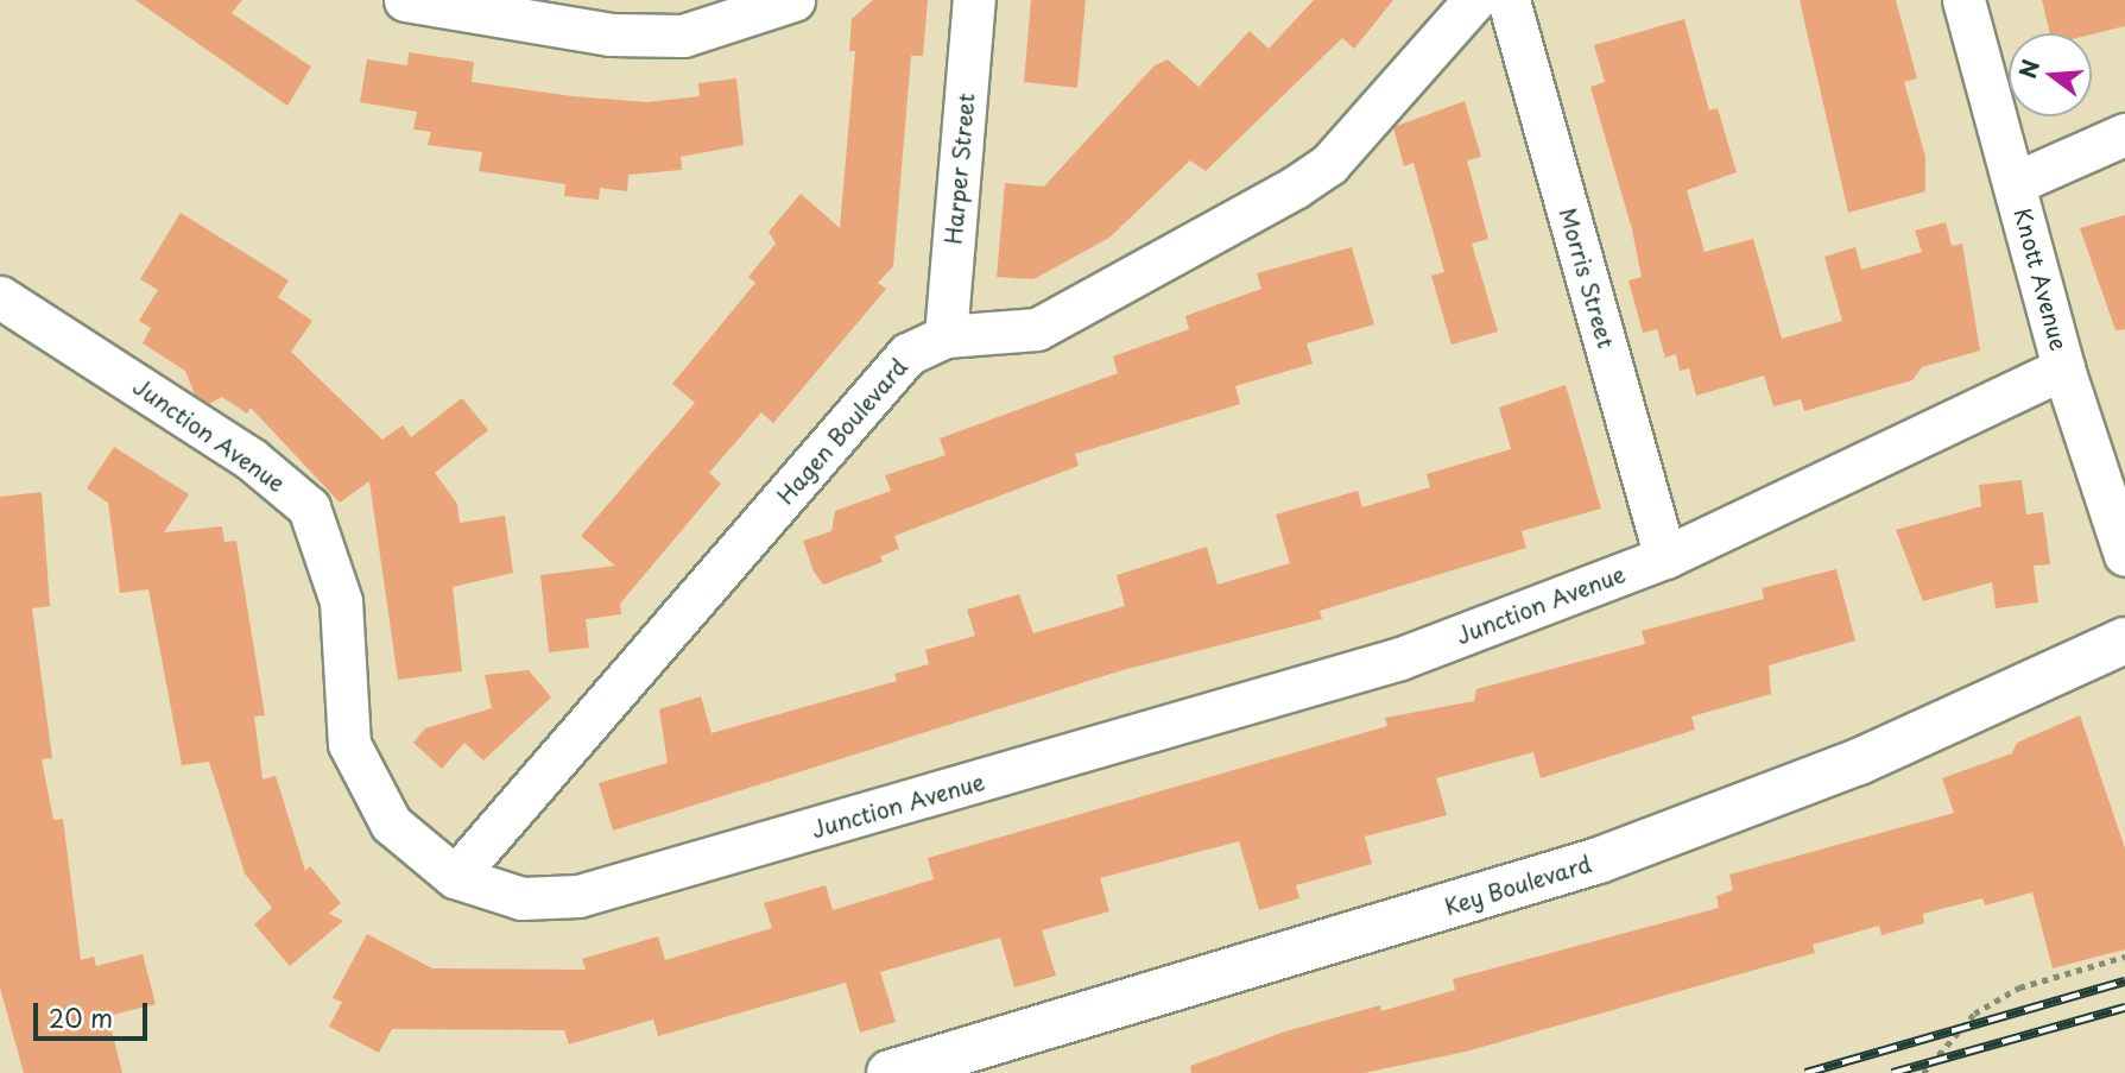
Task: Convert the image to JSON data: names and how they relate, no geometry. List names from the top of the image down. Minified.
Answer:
{"streets":{"street":["Harper Street","Morris Street","Knott Avenue","Hagen Boulevard","Junction Avenue","Key Boulevard"]},"crossings":[["Harper Street","Hagen Boulevard"],["Morris Street","Junction Avenue"],["Knott Avenue","Junction Avenue"],["Hagen Boulevard","Junction Avenue"]],"scale_bar":"20 m","north":"left"}
